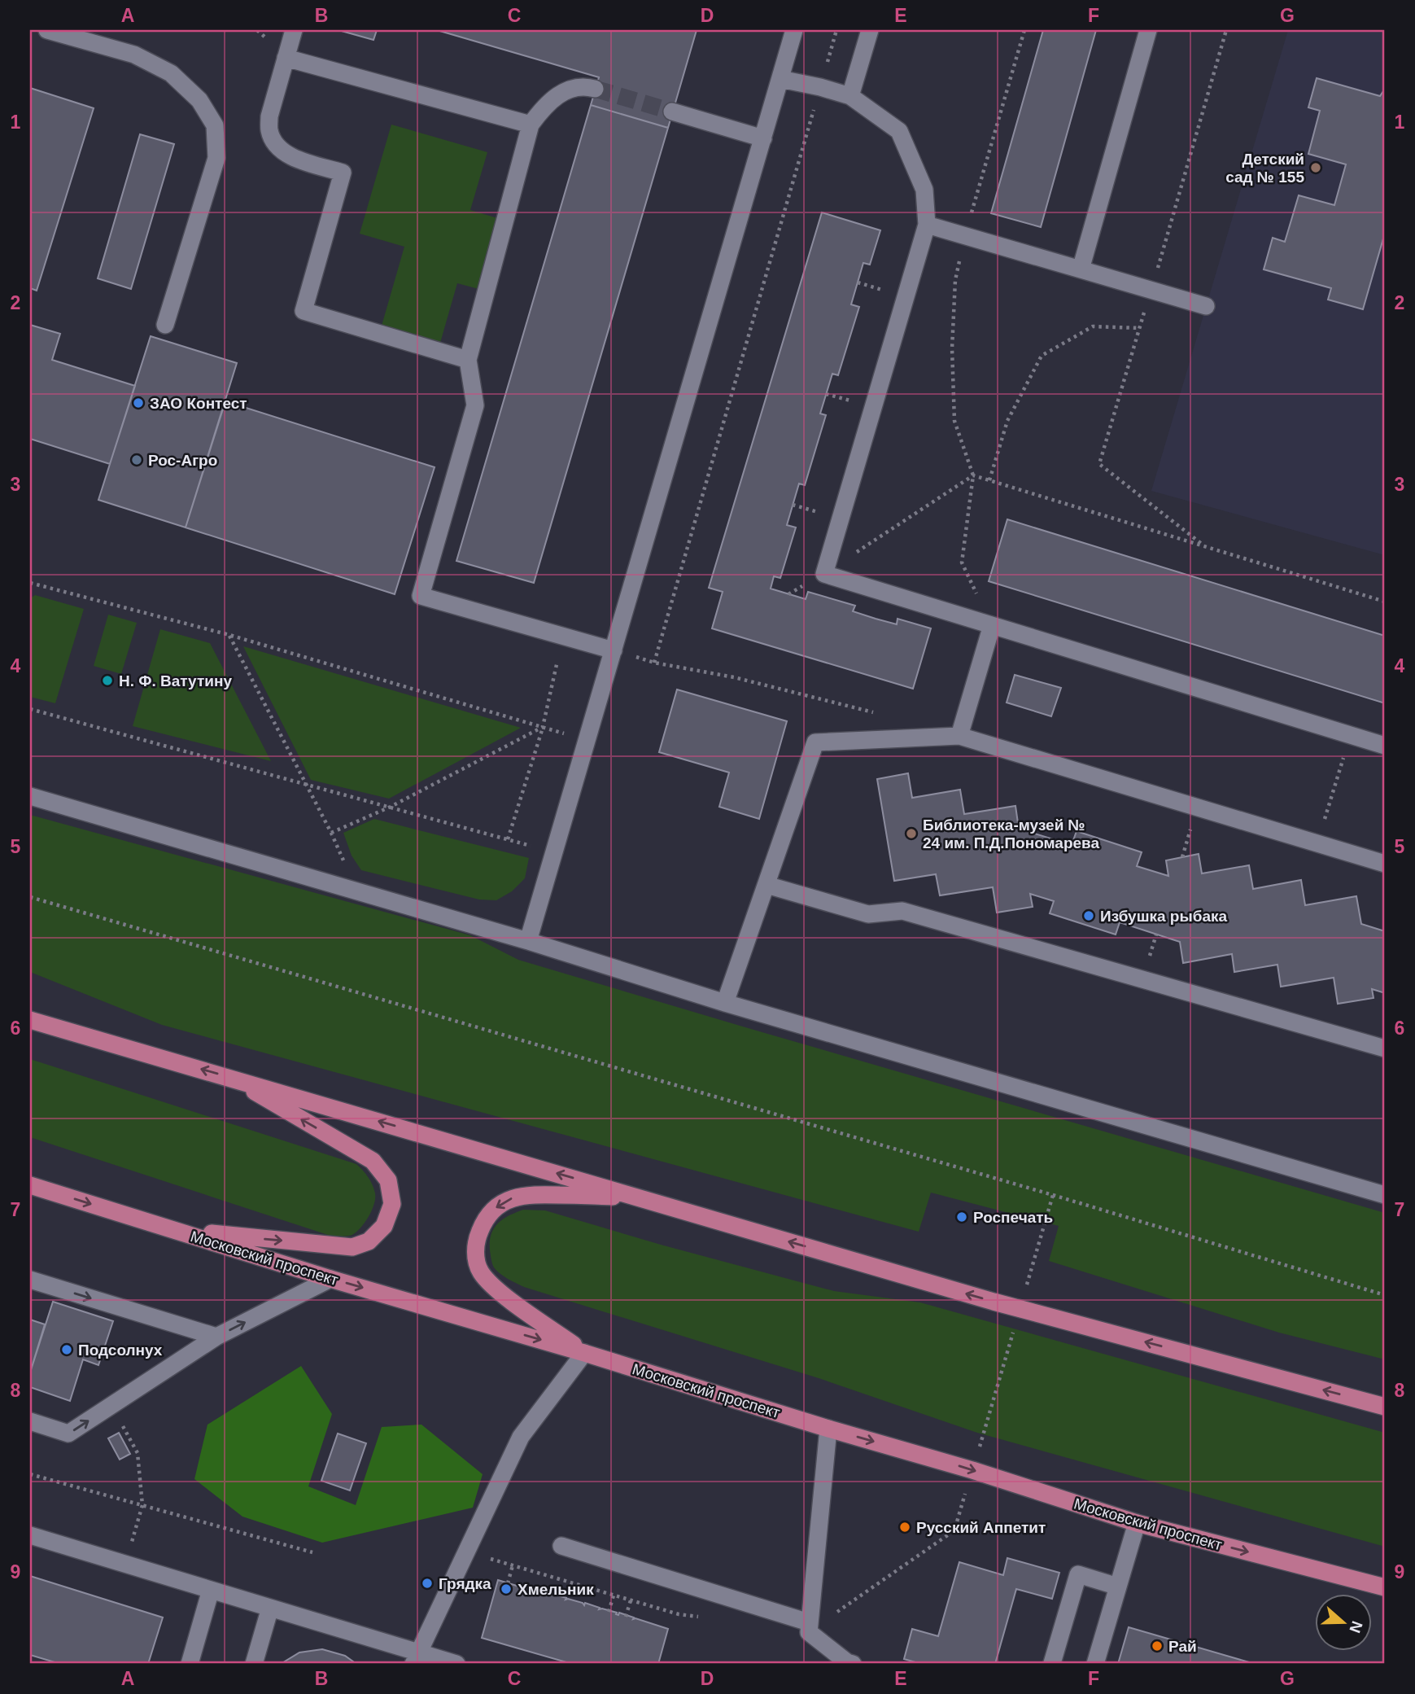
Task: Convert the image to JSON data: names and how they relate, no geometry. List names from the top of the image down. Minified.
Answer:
{"streets":{"main road":["Московский проспект"]},"one_way":["Московский проспект"],"places":["Детский сад № 155","ЗАО Контест","Рос-Агро","Н. Ф. Ватутину","Библиотека-музей № 24 им. П.Д.Пономарева","Избушка рыбака","Роспечать","Подсолнух","Русский Аппетит","Грядка","Хмельник","Рай"],"north":"right","grid":{"columns":["A","B","C","D","E","F","G"],"rows":["1","2","3","4","5","6","7","8","9"]}}
